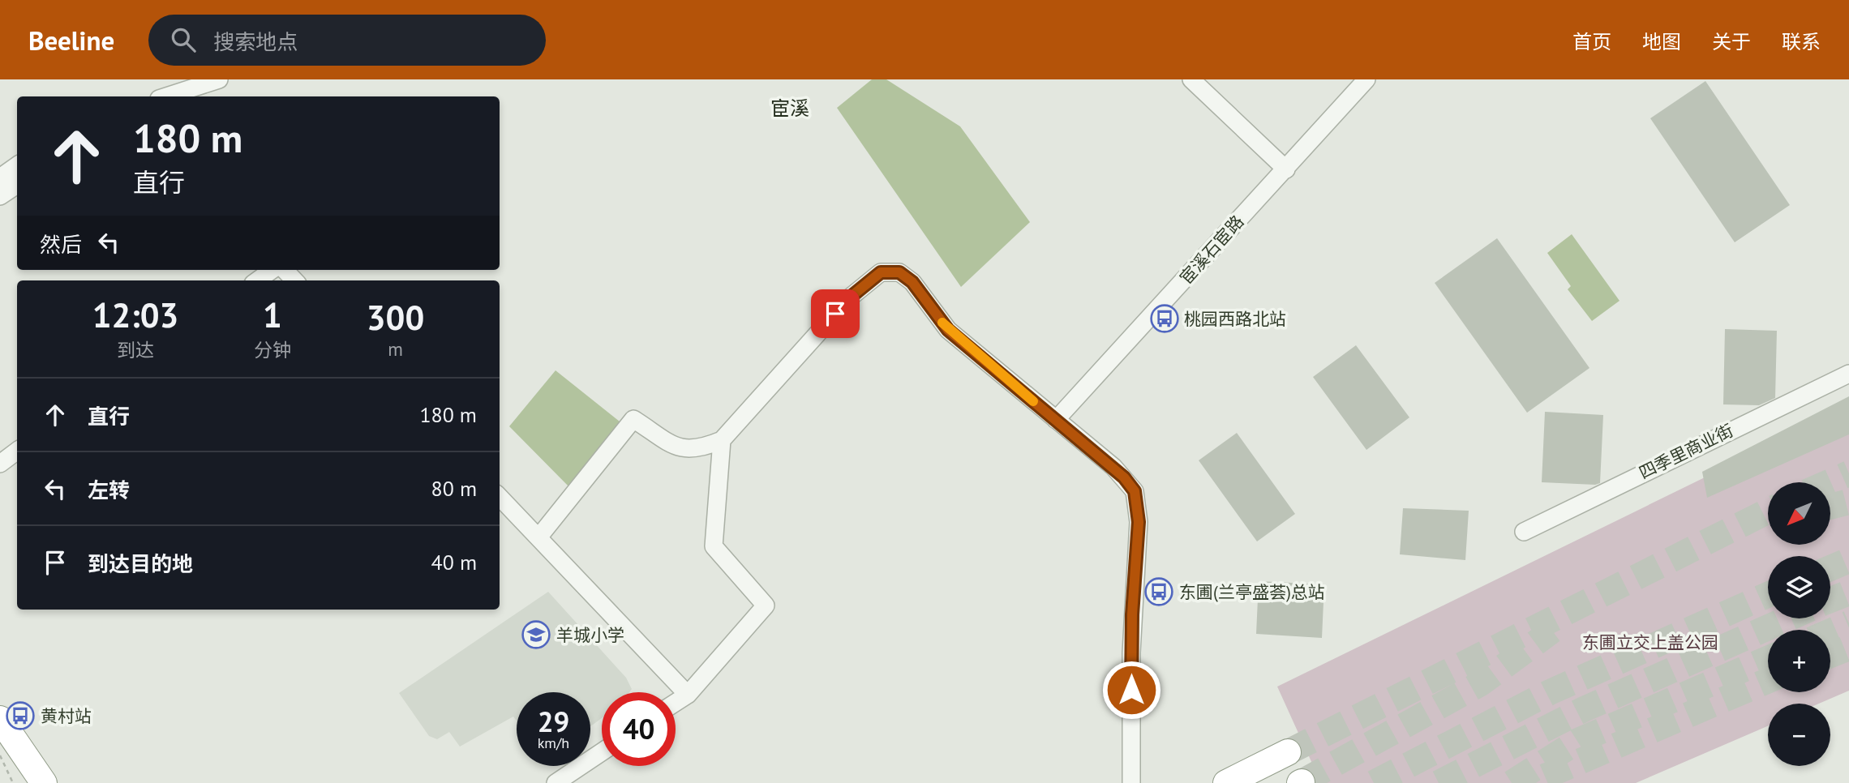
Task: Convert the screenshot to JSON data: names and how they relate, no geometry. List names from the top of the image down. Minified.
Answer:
{"streets":{"street":["宦溪石宦路","四季里商业街"]},"districts":["宦溪"],"parks":["东圃立交上盖公园"],"places":{"bus stop":["桃园西路北站","东圃(兰亭盛荟)总站","黄村站"],"school or university":["羊城小学"]},"north":"bottom left","page":{"header":"Beeline","search":"搜索地点","nav":["首页","地图","关于","联系"],"turn":["180 m","直行"],"then":"然后","eta":["12:03","到达","1","分钟","300","m"],"list":[{"name":"直行","value":"180 m"},{"name":"左转","value":"80 m"},{"name":"到达目的地","value":"40 m"}],"map_buttons":["+","−"],"speed":"29 km/h","limit":"40"}}
